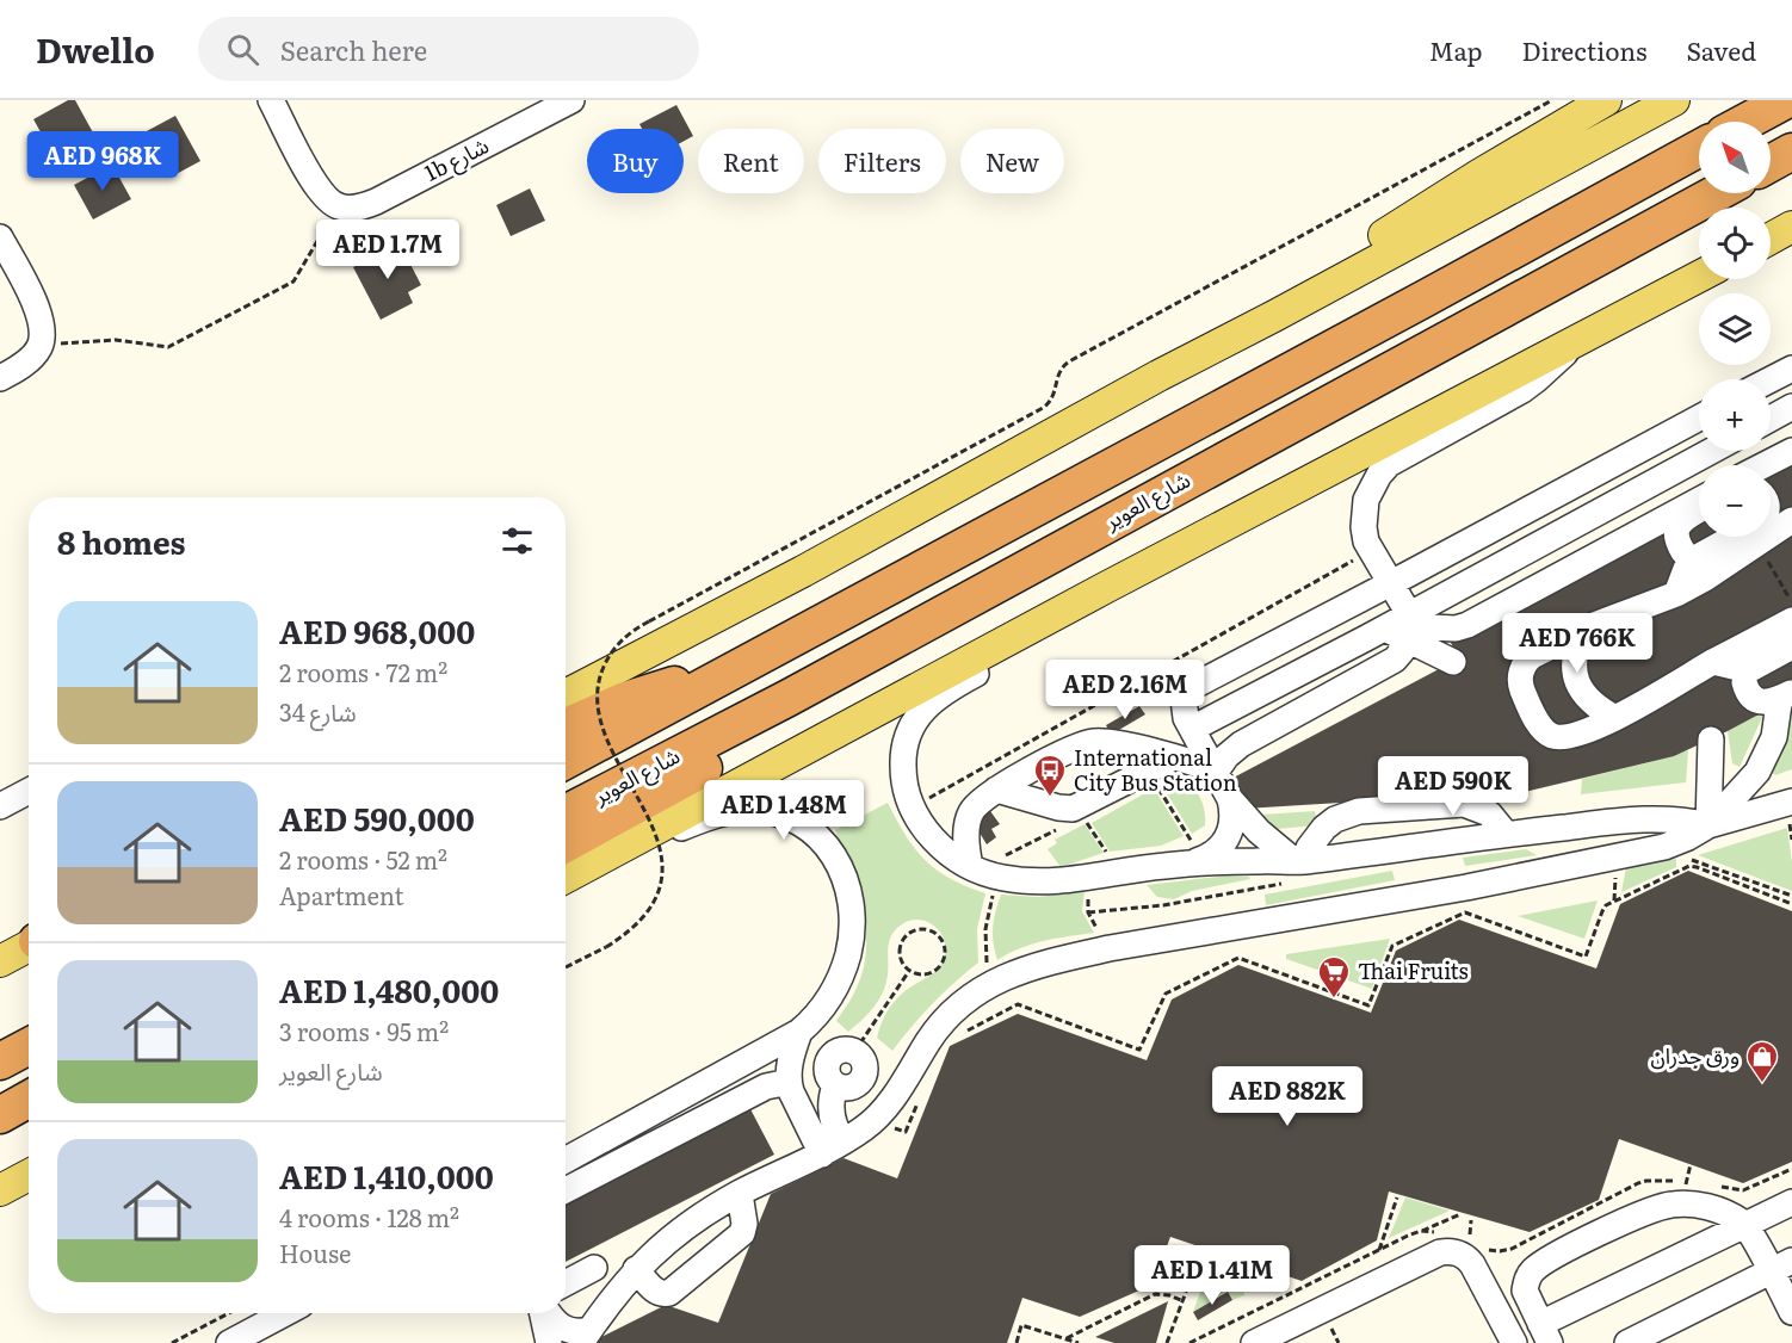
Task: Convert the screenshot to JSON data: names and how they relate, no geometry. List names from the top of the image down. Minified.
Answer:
{"streets":{"highway":["شارع العوير"],"street":["1b شارع"]},"places":{"bus stop":["International City Bus Station"],"supermarket":["Thai Fruits"],"shop":["ورق جدران"]},"north":"top left","page":{"header":"Dwello","search":"Search here","nav":["Map","Directions","Saved"],"map_buttons":["+","−"],"chip":["Buy","Rent","Filters","New"],"price":["AED 968K","AED 1.7M","AED 766K","AED 2.16M","AED 590K","AED 1.48M","AED 882K","AED 1.41M"],"heading":"8 homes","list":[{"name":"AED 968,000","note":"2 rooms · 72 m² · شارع 34"},{"name":"AED 590,000","note":"2 rooms · 52 m² · Apartment"},{"name":"AED 1,480,000","note":"3 rooms · 95 m² · شارع العوير"},{"name":"AED 1,410,000","note":"4 rooms · 128 m² · House"}]}}
